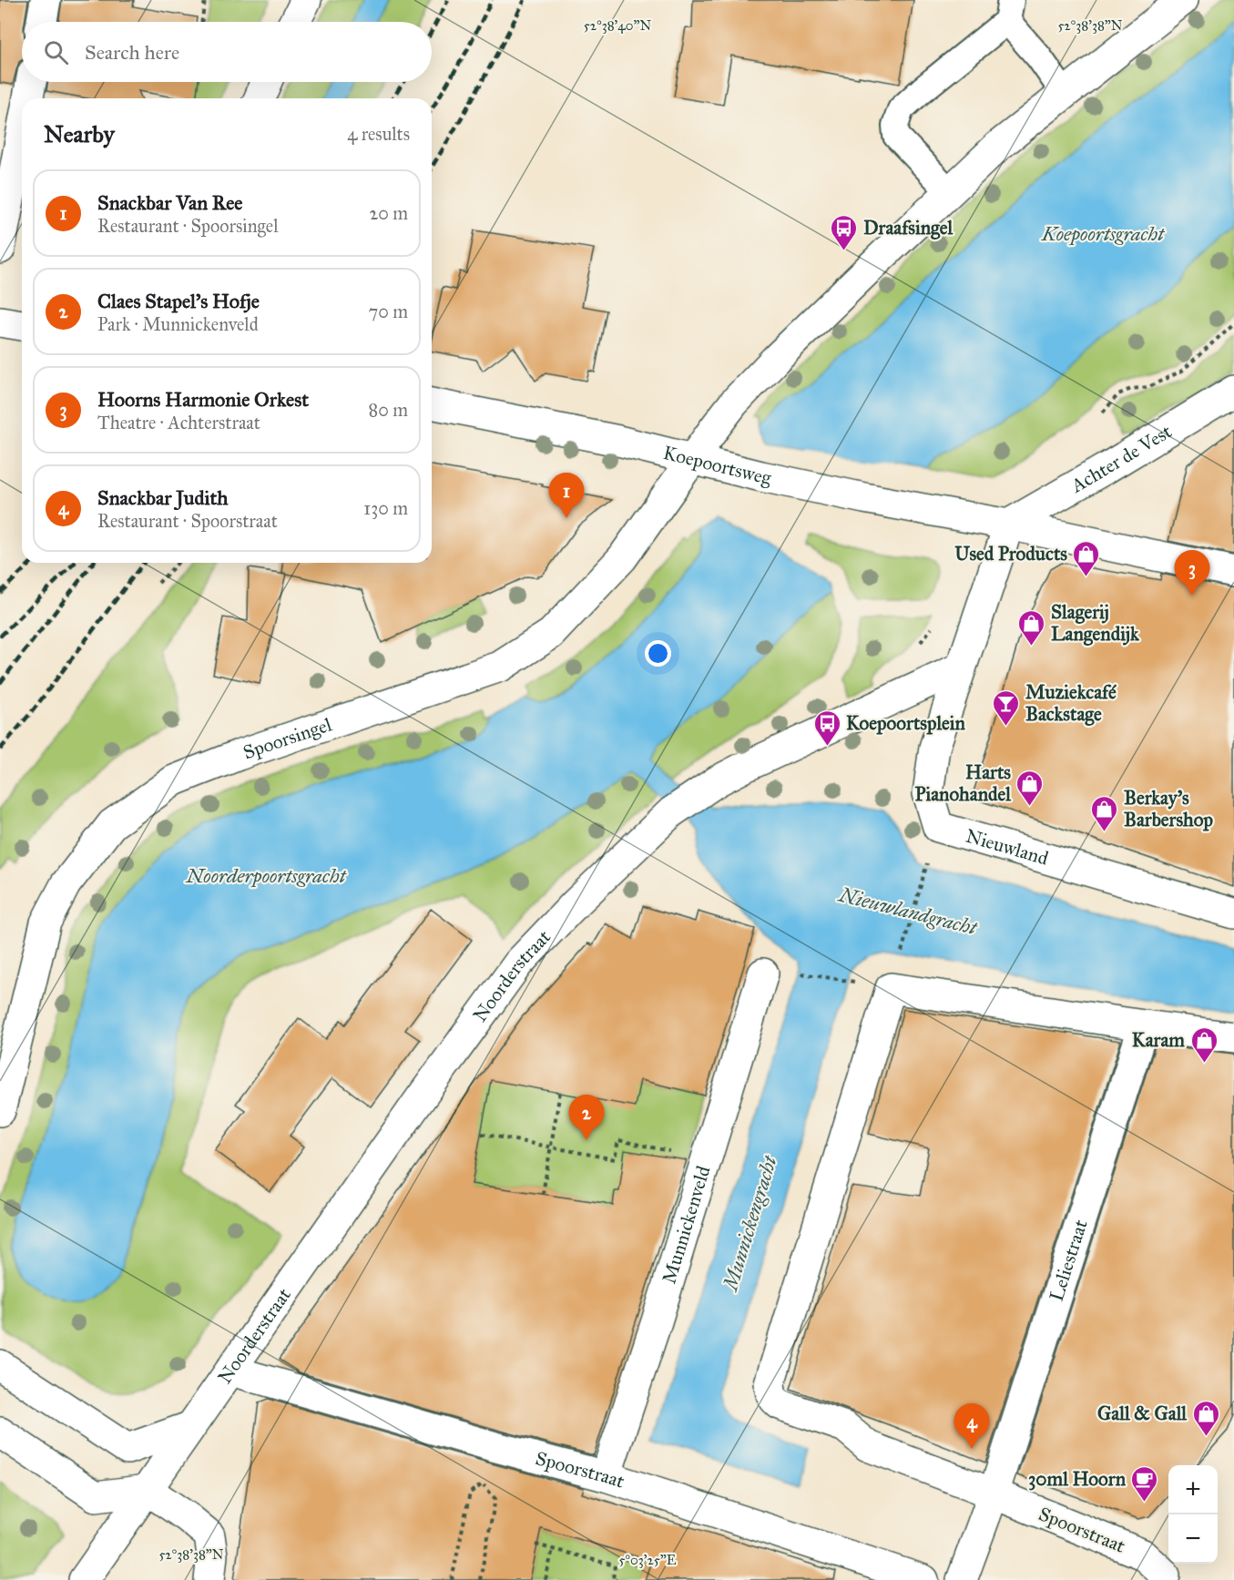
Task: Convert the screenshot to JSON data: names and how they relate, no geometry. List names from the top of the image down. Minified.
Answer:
{"streets":{"street":["Achter de Vest","Koepoortsweg","Spoorsingel","Nieuwland","Noorderstraat","Munnickenveld","Leliestraat","Spoorstraat"]},"crossings":[["Achter de Vest","Koepoortsweg"],["Koepoortsweg","Spoorsingel"],["Nieuwland","Noorderstraat"],["Noorderstraat","Spoorstraat"],["Munnickenveld","Spoorstraat"],["Leliestraat","Spoorstraat"]],"water":["Koepoortsgracht","Noorderpoortsgracht","Nieuwlandgracht","Munnickengracht"],"places":{"bus stop":["Draafsingel","Koepoortsplein"],"shop":["Used Products","Slagerij Langendijk","Harts Pianohandel","Berkay's Barbershop","Karam","Gall & Gall"],"bar":["Muziekcafé Backstage"],"cafe":["30ml Hoorn"]},"page":{"search":"Search here","heading":["Nearby","4 results"],"list":[{"mark":"1","name":"Snackbar Van Ree","note":"Restaurant · Spoorsingel","value":"20 m"},{"mark":"2","name":"Claes Stapel's Hofje","note":"Park · Munnickenveld","value":"70 m"},{"mark":"3","name":"Hoorns Harmonie Orkest","note":"Theatre · Achterstraat","value":"80 m"},{"mark":"4","name":"Snackbar Judith","note":"Restaurant · Spoorstraat","value":"130 m"}],"pins":["1","3","2","4"],"map_buttons":["+","−"]},"coordinates":["52°38'40\"N","52°38'38\"N","5°03'25\"E"]}
